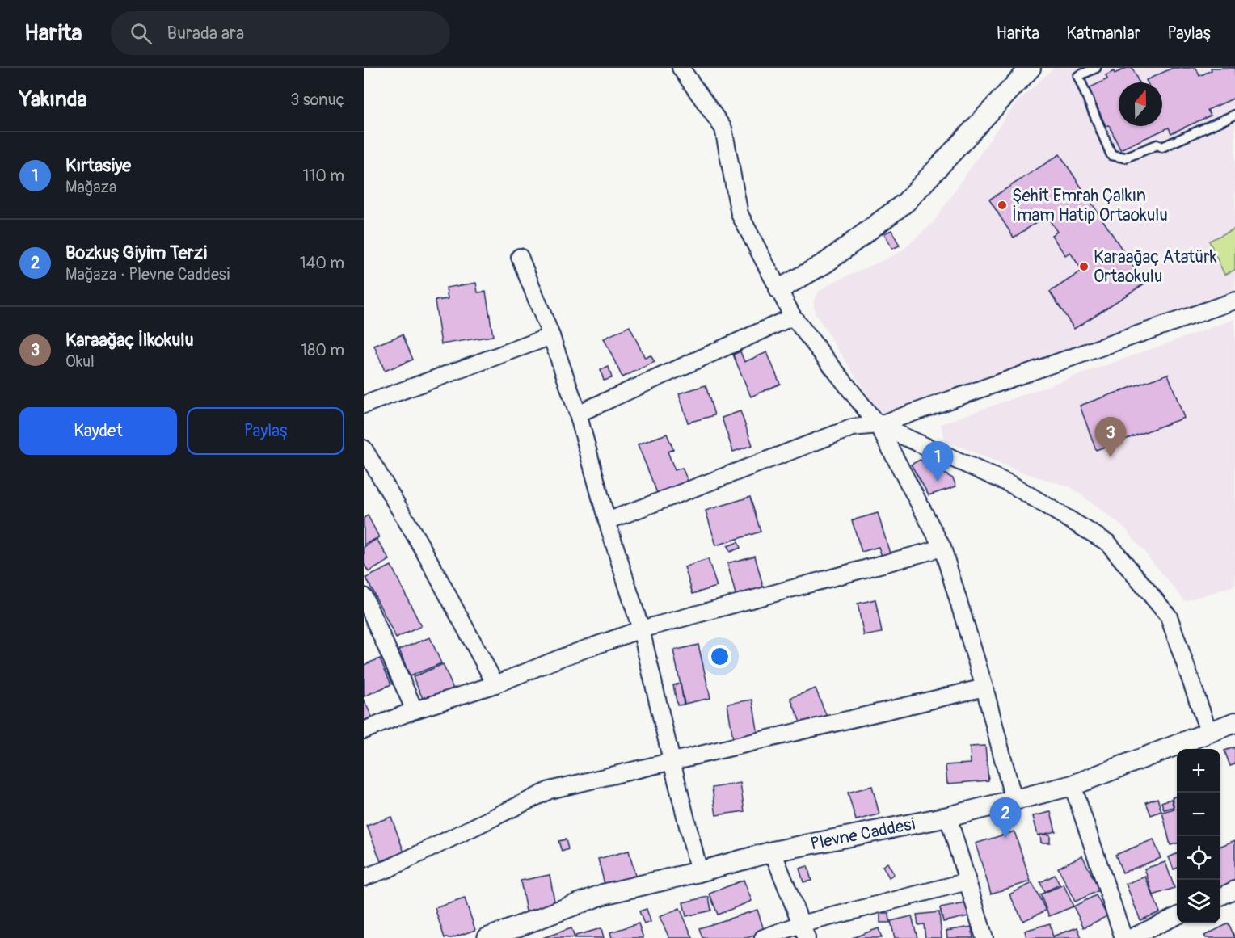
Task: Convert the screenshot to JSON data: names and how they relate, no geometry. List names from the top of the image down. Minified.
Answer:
{"streets":{"street":["Plevne Caddesi"]},"places":["Şehit Emrah Çalkın İmam Hatip Ortaokulu","Karaağaç Atatürk Ortaokulu"],"north":"top","page":{"header":"Harita","search":"Burada ara","nav":["Harita","Katmanlar","Paylaş"],"heading":["Yakında","3 sonuç"],"list":[{"mark":"1","name":"Kırtasiye","note":"Mağaza","value":"110 m"},{"mark":"2","name":"Bozkuş Giyim Terzi","note":"Mağaza · Plevne Caddesi","value":"140 m"},{"mark":"3","name":"Karaağaç İlkokulu","note":"Okul","value":"180 m"}],"buttons":["Kaydet","Paylaş"],"pins":["3","1","2"],"map_buttons":["+","−"]}}
